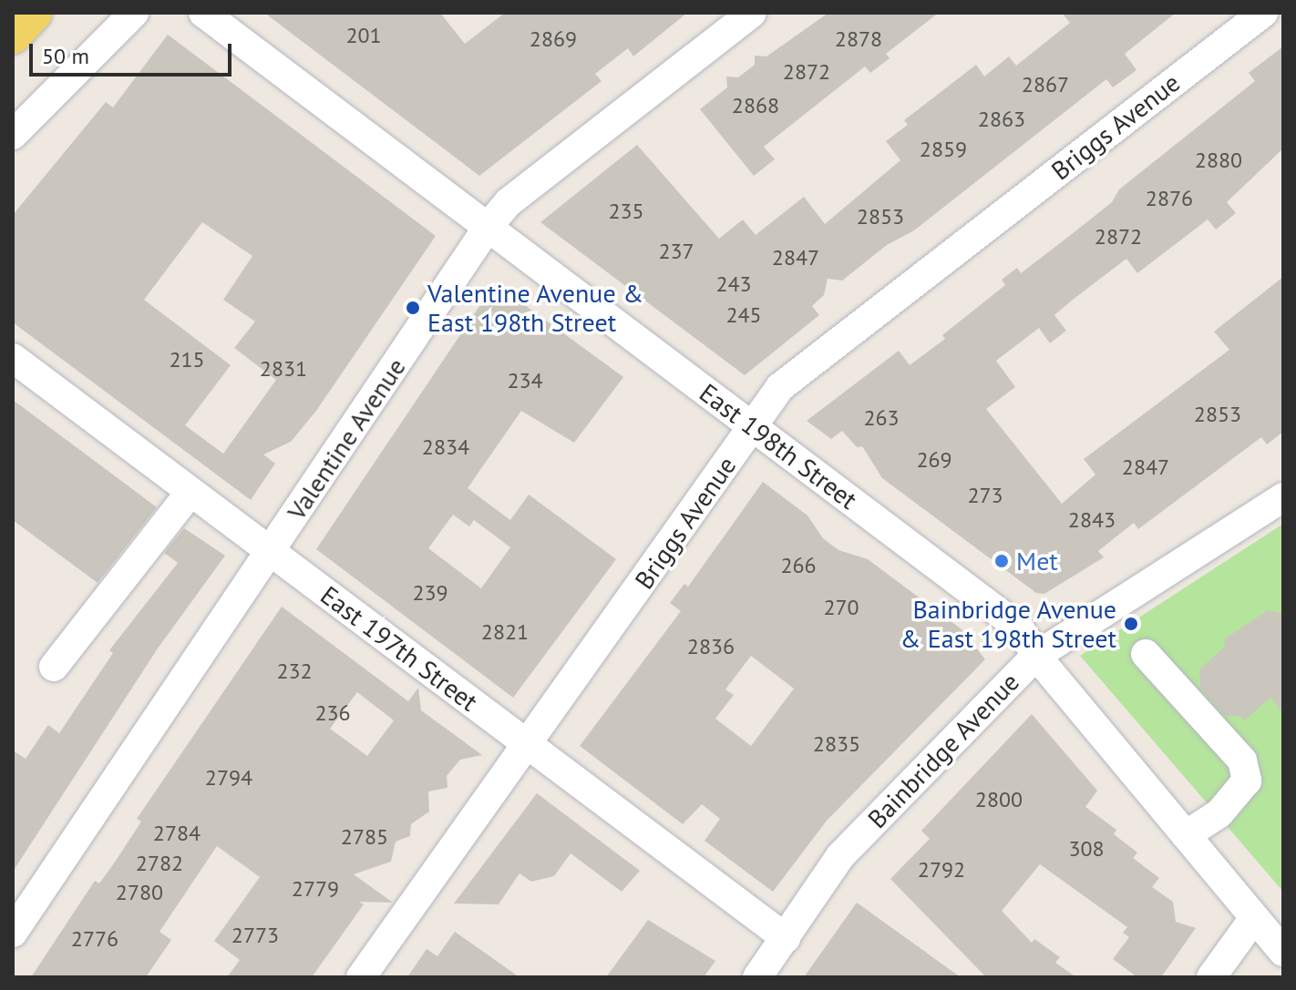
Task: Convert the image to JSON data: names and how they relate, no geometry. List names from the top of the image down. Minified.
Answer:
{"streets":{"street":["Briggs Avenue","Valentine Avenue","East 198th Street","East 197th Street","Bainbridge Avenue"]},"crossings":[["Briggs Avenue","East 198th Street"],["Briggs Avenue","East 197th Street"],["Valentine Avenue","East 198th Street"],["Valentine Avenue","East 197th Street"],["East 198th Street","Bainbridge Avenue"],["East 197th Street","Bainbridge Avenue"]],"places":["Valentine Avenue & East 198th Street","Met","Bainbridge Avenue & East 198th Street"],"house_numbers":["201","2869","2878","2872","2867","2868","2863","2859","2880","2876","235","2853","2872","237","2847","243","245","215","2831","234","2853","263","2834","269","2847","273","2843","266","239","270","2821","2836","232","236","2835","2794","2800","2784","2785","308","2782","2792","2779","2780","2773","2776"],"scale_bar":"50 m"}
